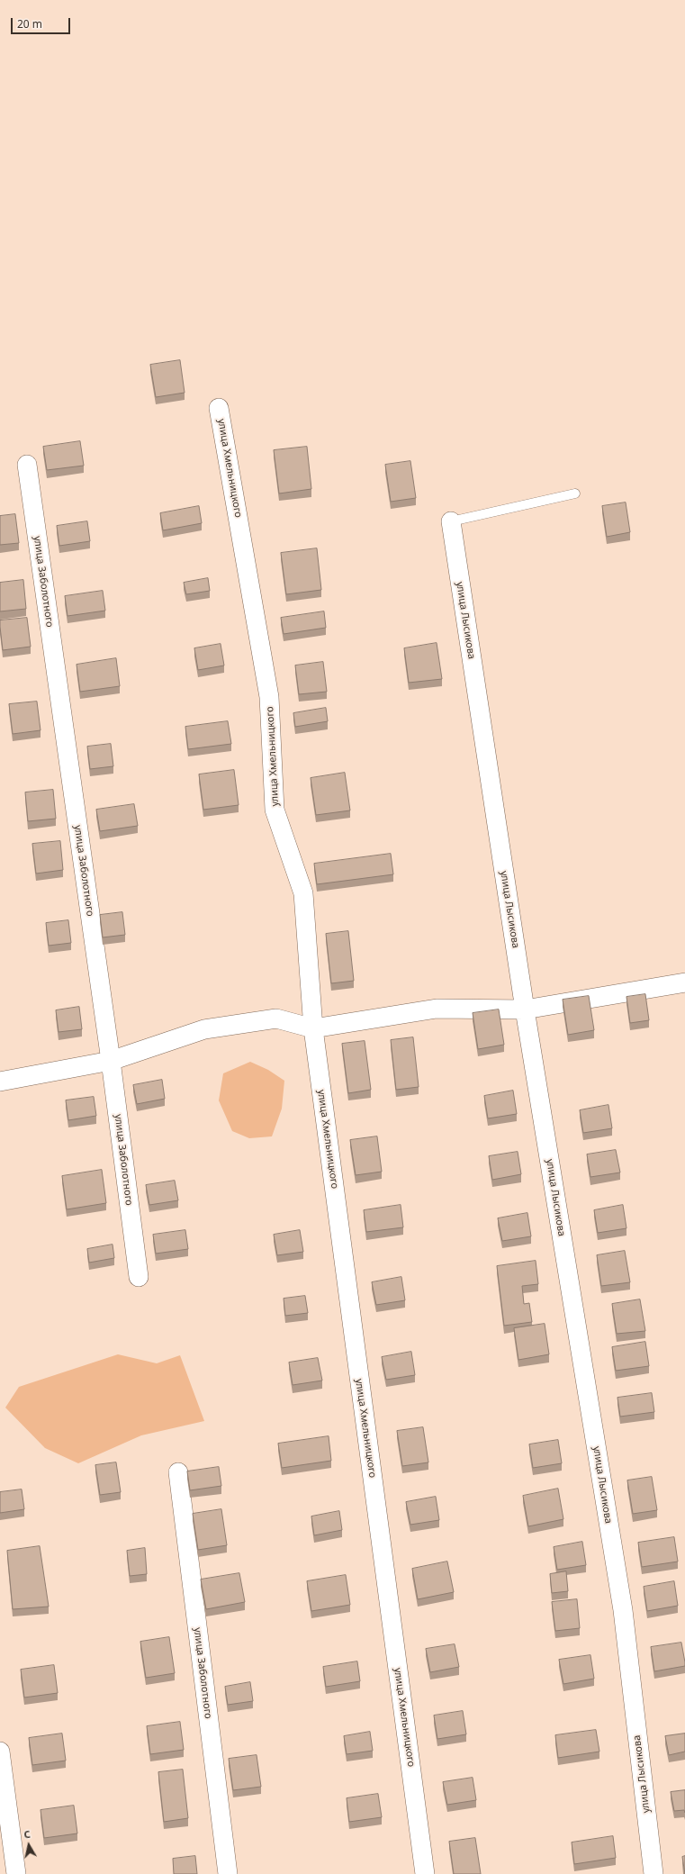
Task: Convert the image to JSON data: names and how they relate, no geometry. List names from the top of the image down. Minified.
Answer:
{"streets":{"street":["улица Хмельницкого","улица Заболотного","улица Лысикова"]},"scale_bar":"20 m","north":"top"}
